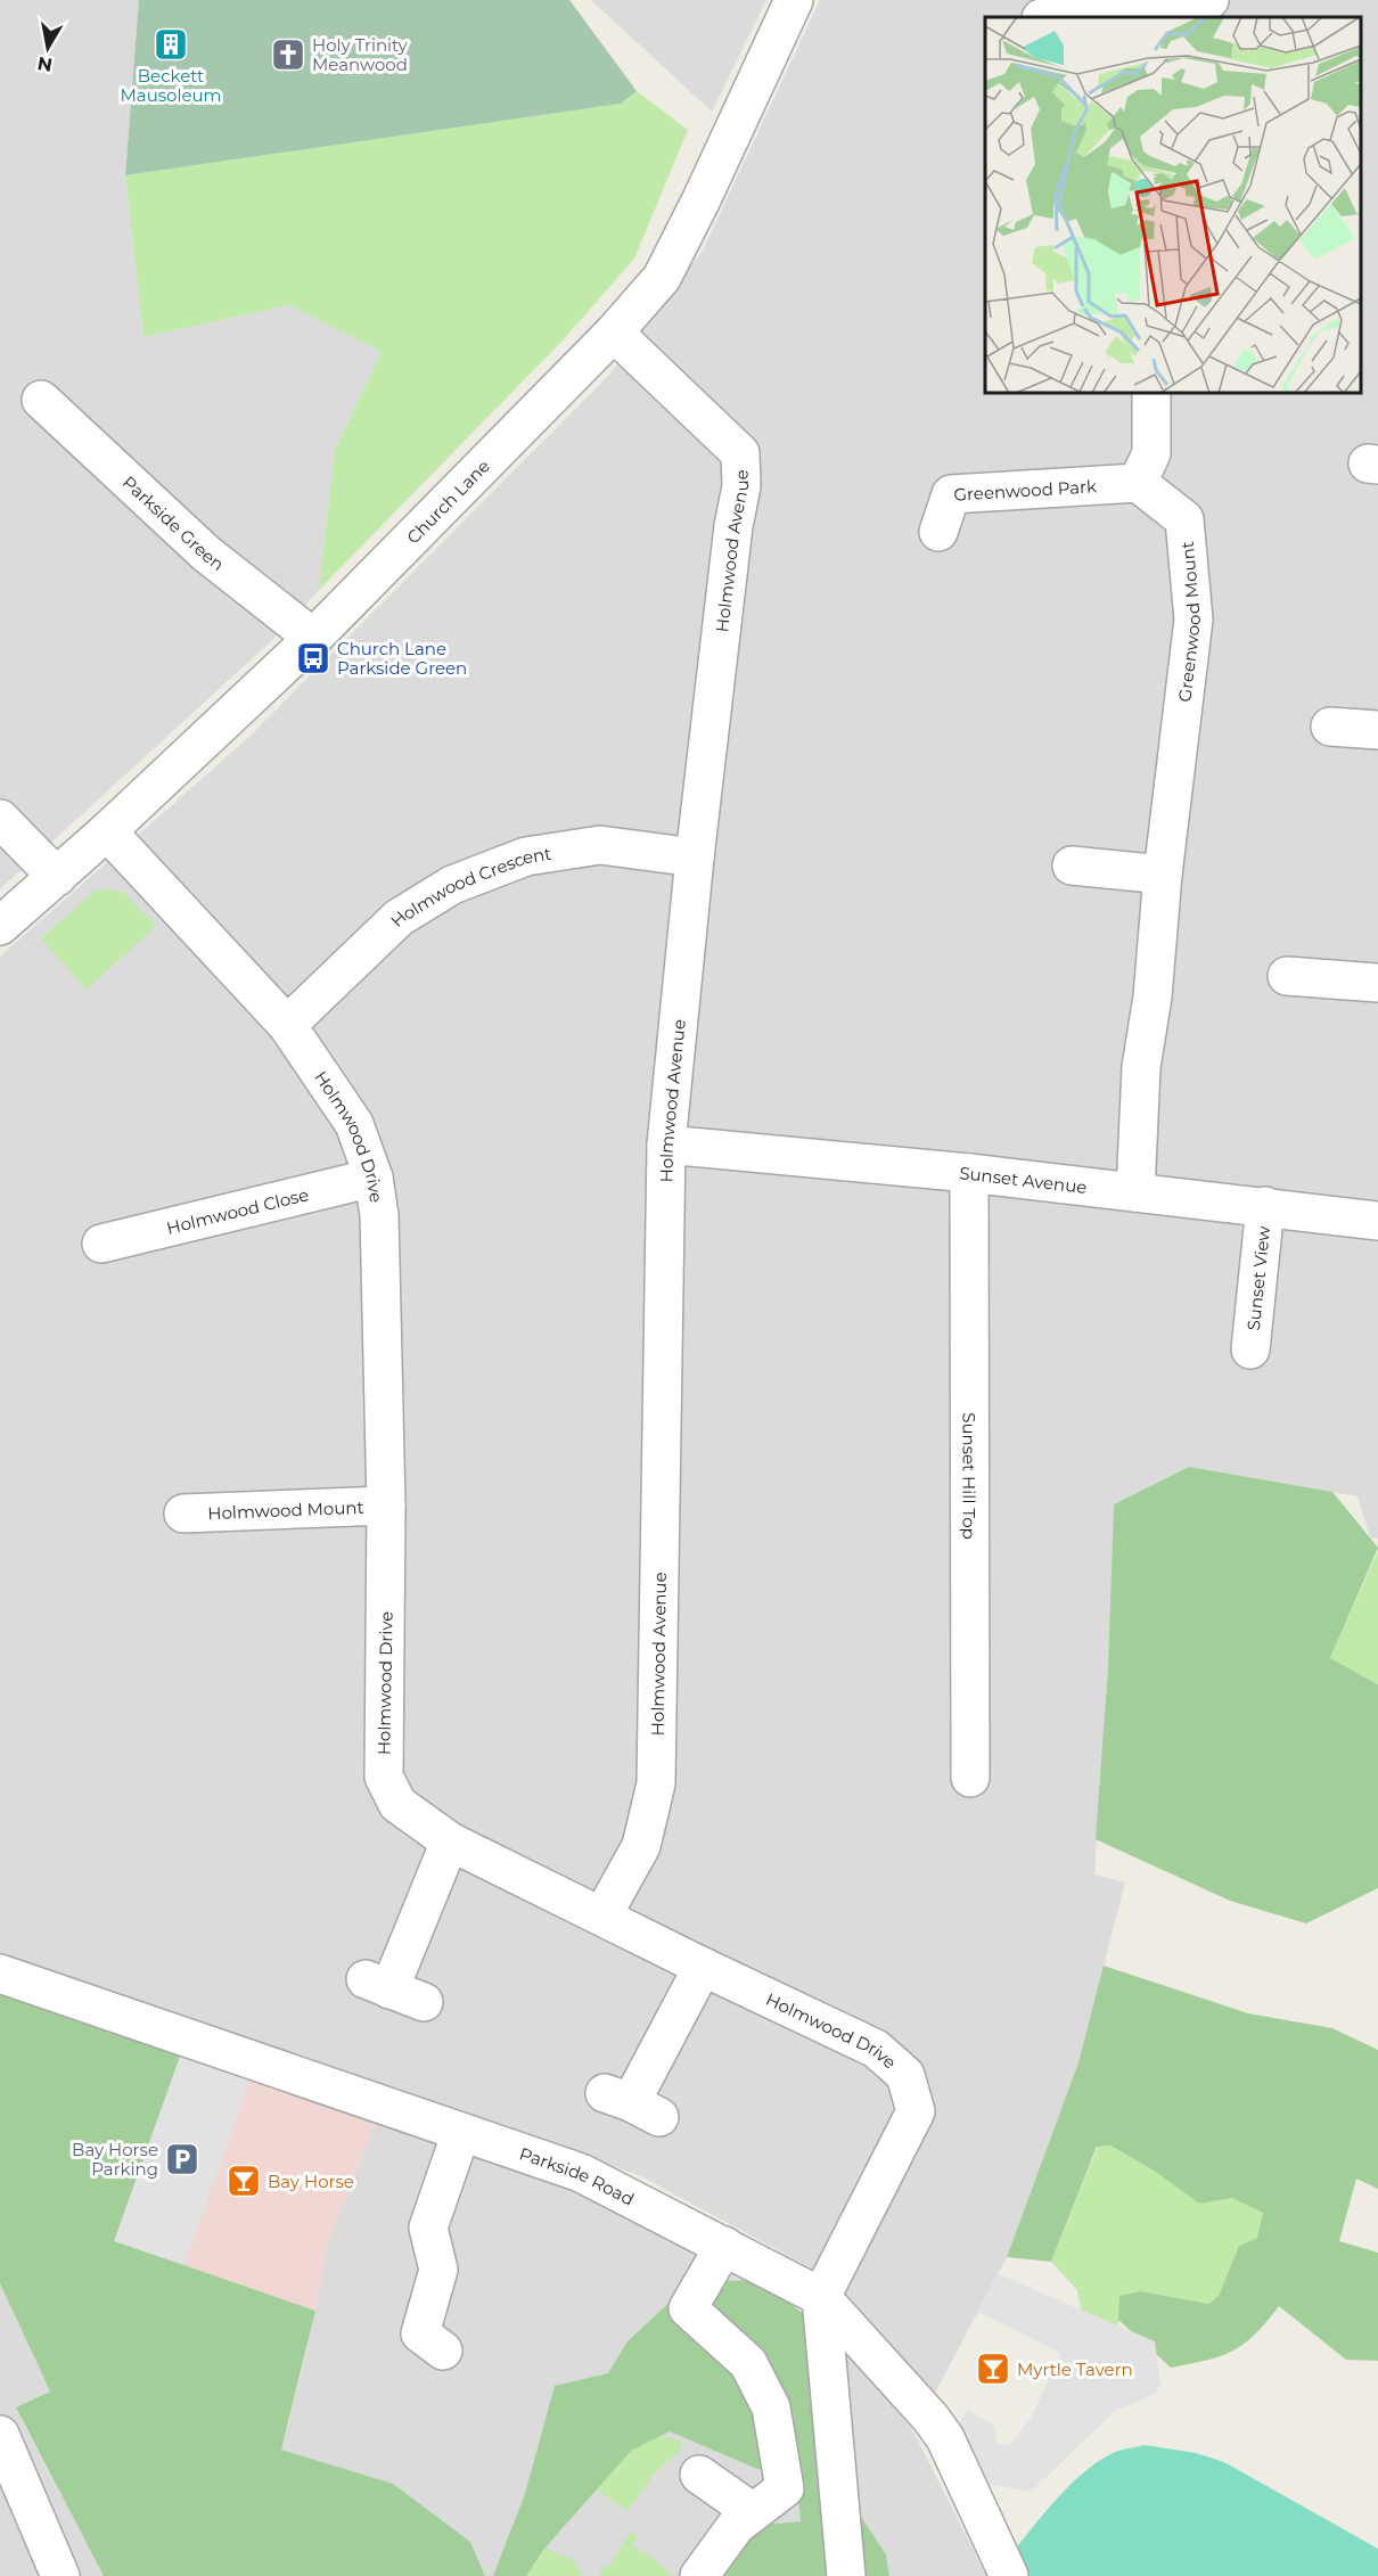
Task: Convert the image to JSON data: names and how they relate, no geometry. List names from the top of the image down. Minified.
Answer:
{"streets":{"street":["Greenwood Park","Church Lane","Parkside Green","Holmwood Avenue","Greenwood Mount","Holmwood Crescent","Holmwood Drive","Sunset Avenue","Holmwood Close","Sunset View","Sunset Hill Top","Holmwood Mount","Parkside Road"]},"crossings":[["Greenwood Park","Greenwood Mount"],["Church Lane","Parkside Green"],["Church Lane","Holmwood Avenue"],["Church Lane","Holmwood Drive"],["Holmwood Avenue","Holmwood Crescent"],["Holmwood Avenue","Holmwood Drive"],["Holmwood Avenue","Sunset Avenue"],["Greenwood Mount","Sunset Avenue"],["Holmwood Crescent","Holmwood Drive"],["Holmwood Drive","Holmwood Close"],["Holmwood Drive","Holmwood Mount"],["Holmwood Drive","Parkside Road"],["Sunset Avenue","Sunset View"],["Sunset Avenue","Sunset Hill Top"]],"places":{"building":["Beckett Mausoleum"],"church":["Holy Trinity Meanwood"],"bus stop":["Church Lane Parkside Green"],"parking":["Bay Horse Parking"],"bar":["Bay Horse","Myrtle Tavern"]},"north":"bottom"}
